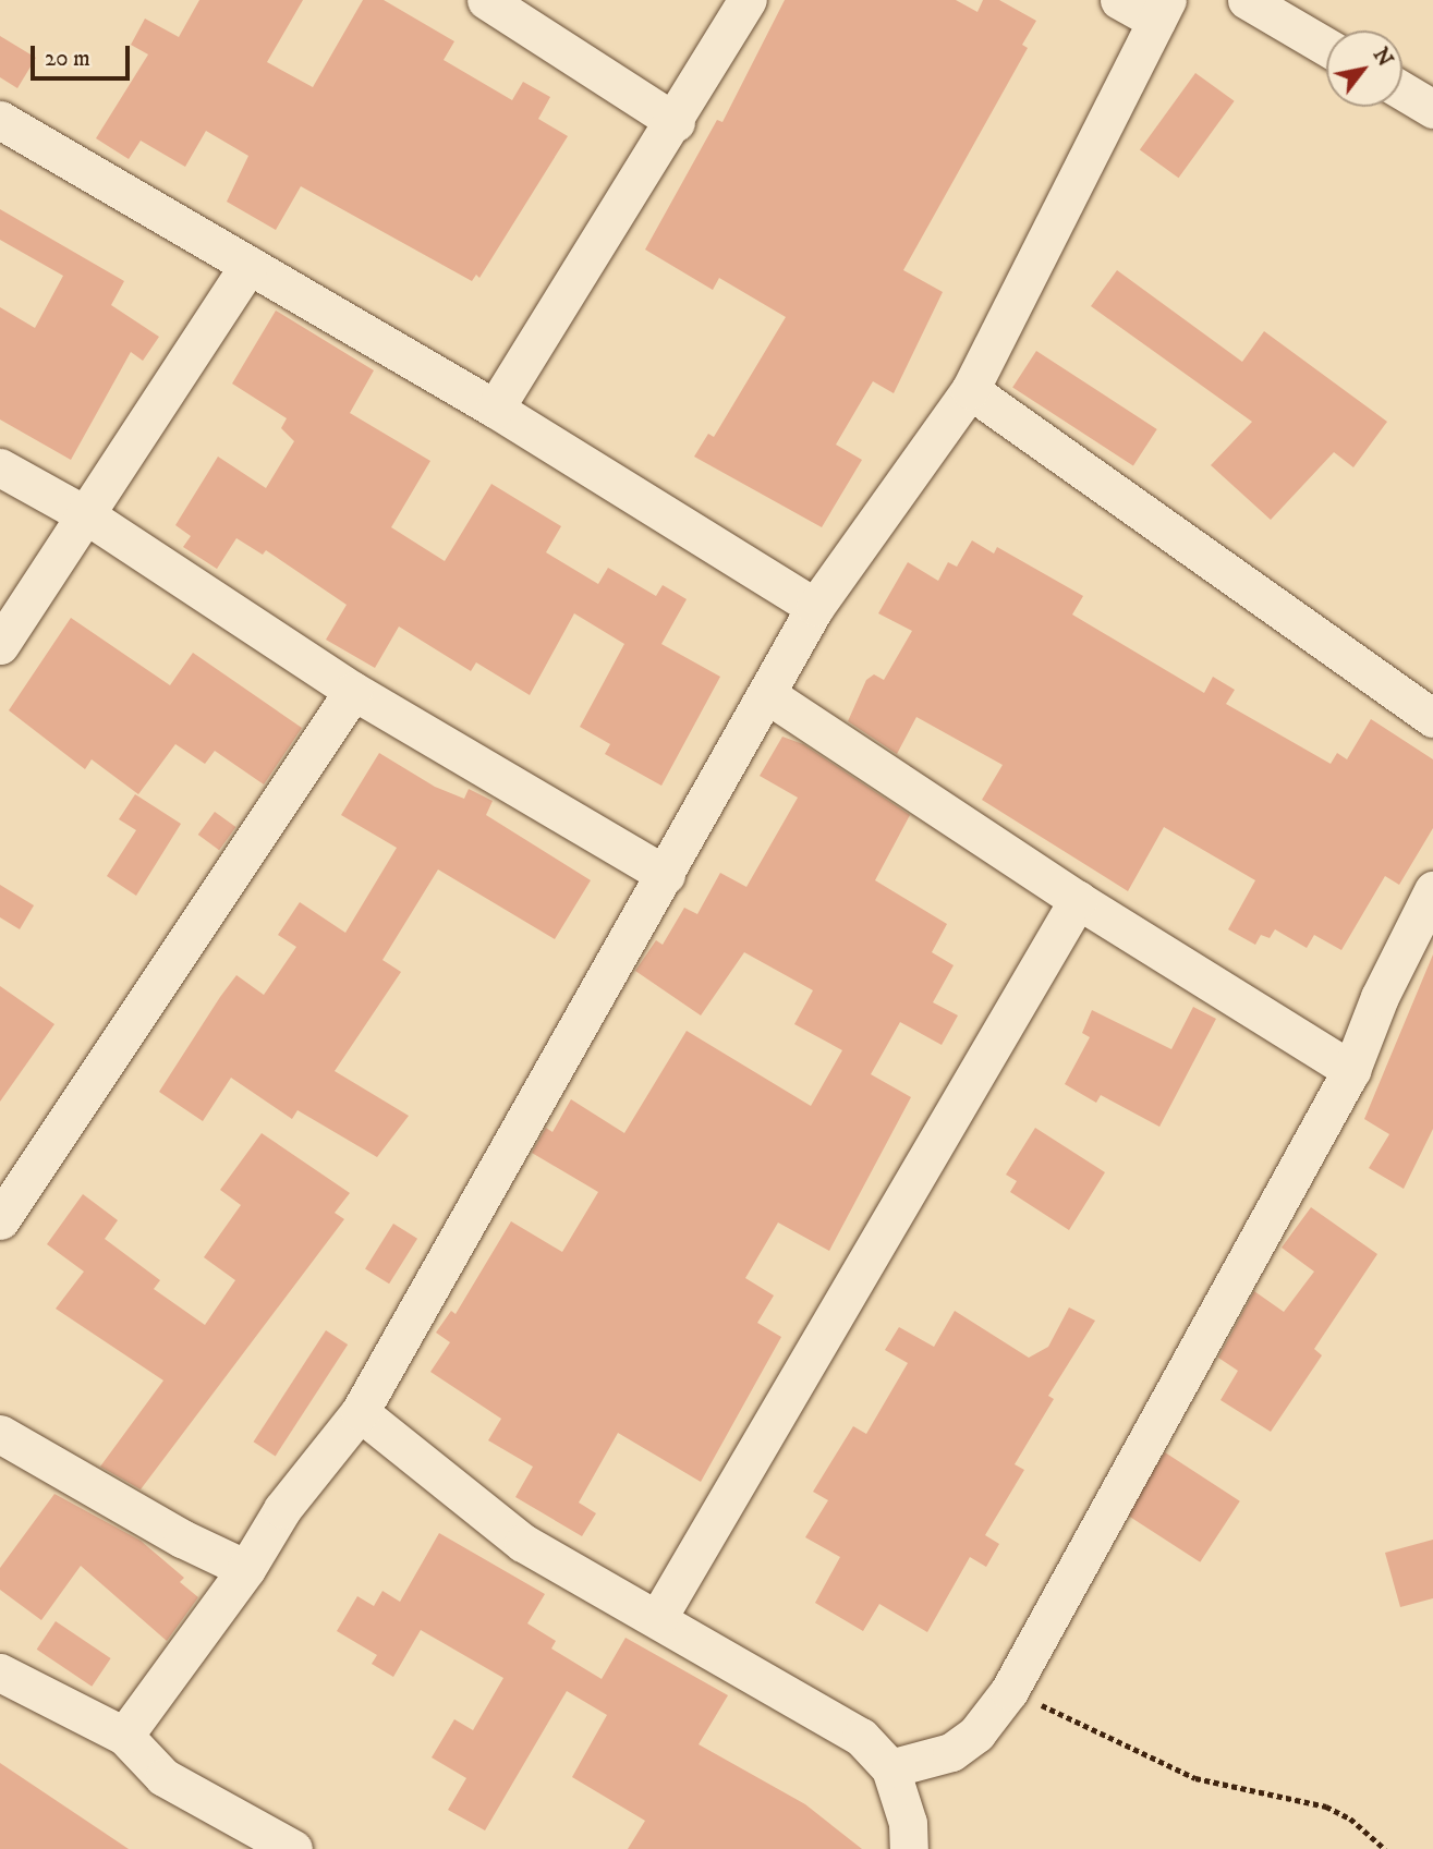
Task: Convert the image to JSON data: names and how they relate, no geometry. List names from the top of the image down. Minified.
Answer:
{"scale_bar":"20 m","north":"top right"}
